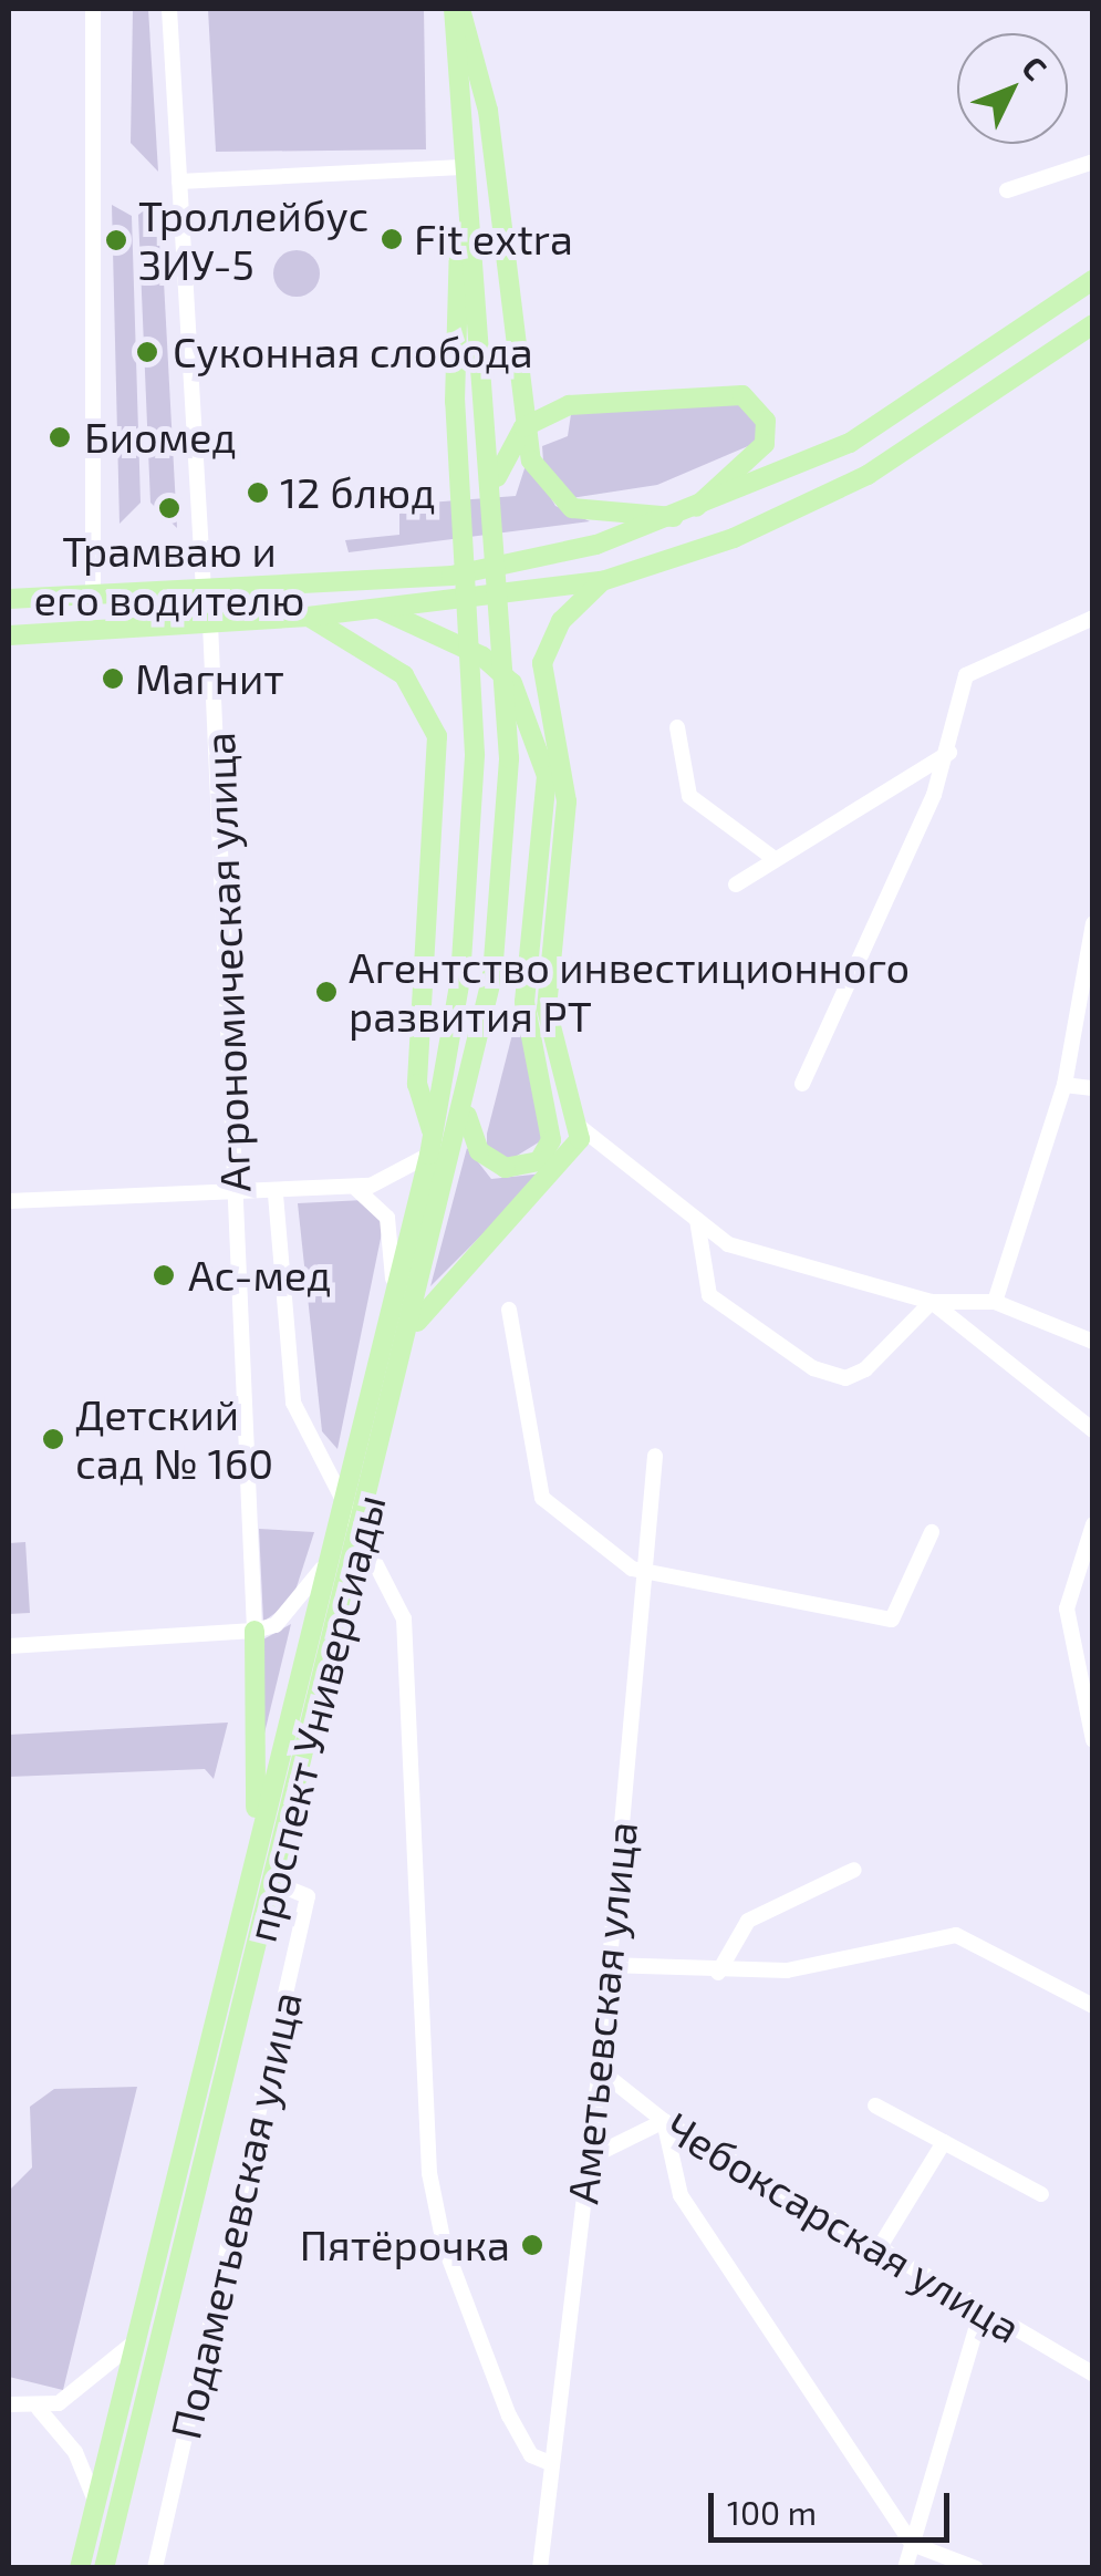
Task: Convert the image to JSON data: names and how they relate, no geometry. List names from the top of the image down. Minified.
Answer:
{"streets":{"main road":["проспект Универсиады"],"street":["Агрономическая улица","Аметьевская улица","Подаметьевская улица","Чебоксарская улица"]},"crossings":[["проспект Универсиады","Подаметьевская улица"],["Аметьевская улица","Чебоксарская улица"]],"places":["Fit extra","Троллейбус ЗИУ-5","Суконная слобода","Биомед","12 блюд","Трамваю и его водителю","Магнит","Агентство инвестиционного развития РТ","Ас-мед","Детский сад № 160","Пятёрочка"],"scale_bar":"100 m","north":"top right"}
